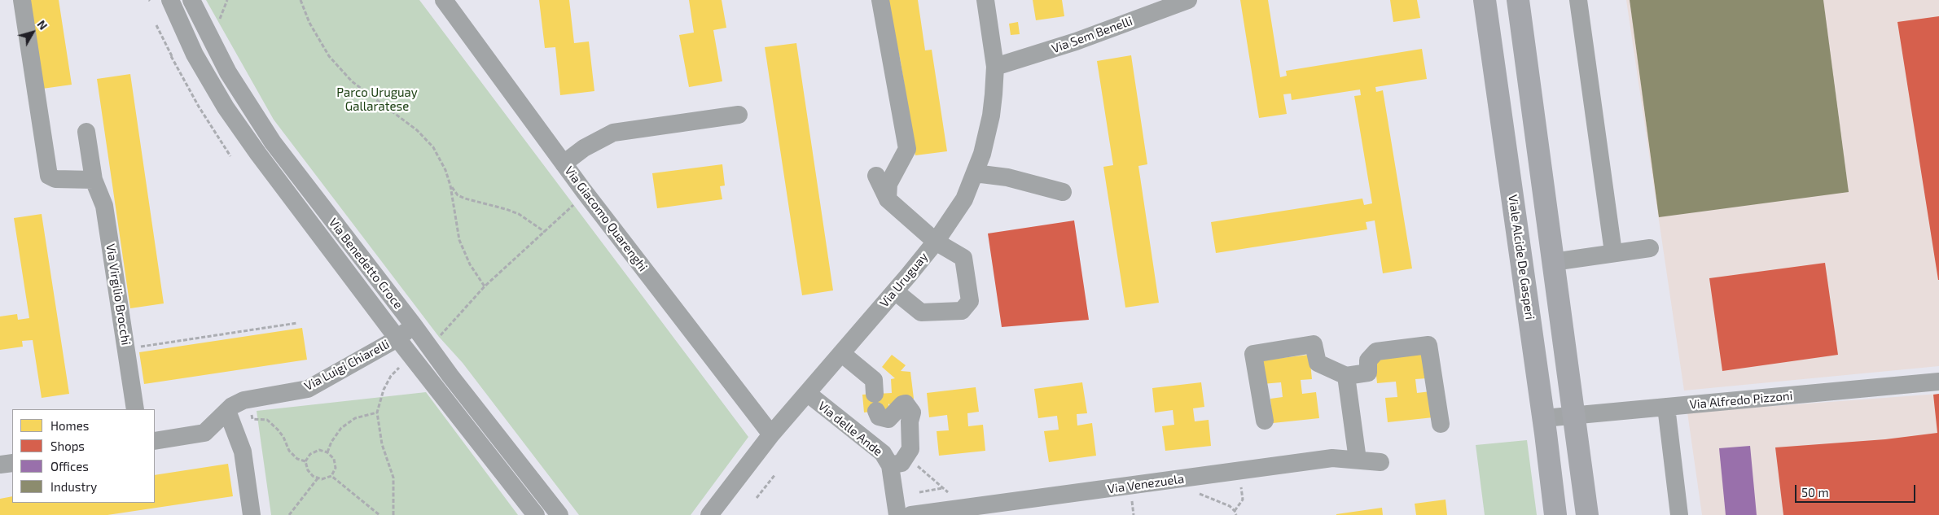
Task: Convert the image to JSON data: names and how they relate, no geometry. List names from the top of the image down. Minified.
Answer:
{"streets":{"main road":["Viale Alcide De Gasperi"],"street":["Via Sem Benelli","Via Giacomo Quarenghi","Via Benedetto Croce","Via Uruguay","Via Virgilio Brocchi","Via Luigi Chiarelli","Via Alfredo Pizzoni","Via delle Ande","Via Venezuela"]},"crossings":[["Via Sem Benelli","Via Uruguay"],["Via Giacomo Quarenghi","Via Uruguay"],["Viale Alcide De Gasperi","Via Alfredo Pizzoni"],["Via Benedetto Croce","Via Luigi Chiarelli"],["Via Uruguay","Via delle Ande"]],"parks":["Parco Uruguay Gallaratese"],"legend":["Homes","Shops","Offices","Industry"],"scale_bar":"50 m","north":"top right"}
